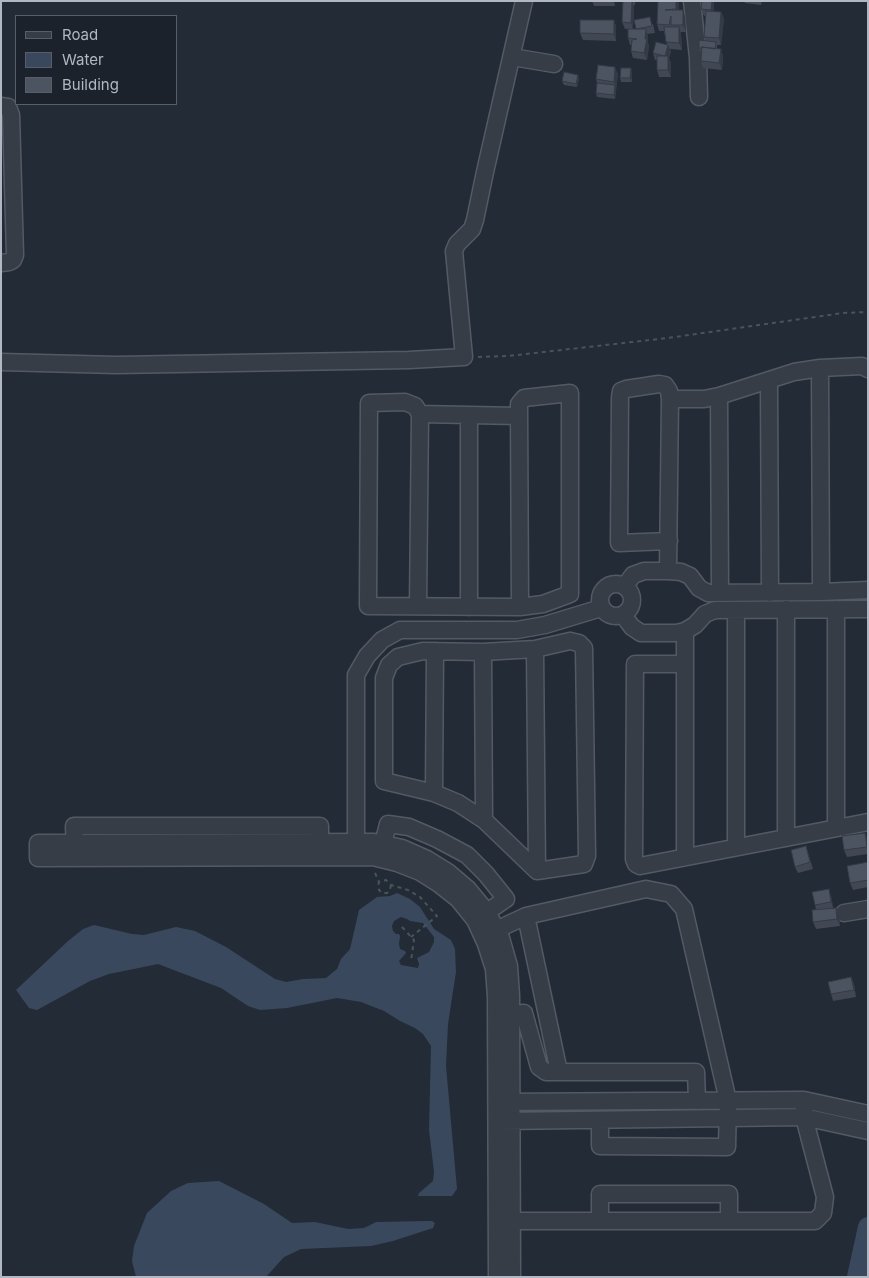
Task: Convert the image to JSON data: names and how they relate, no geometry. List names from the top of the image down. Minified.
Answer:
{"legend":["Road","Water","Building"]}
